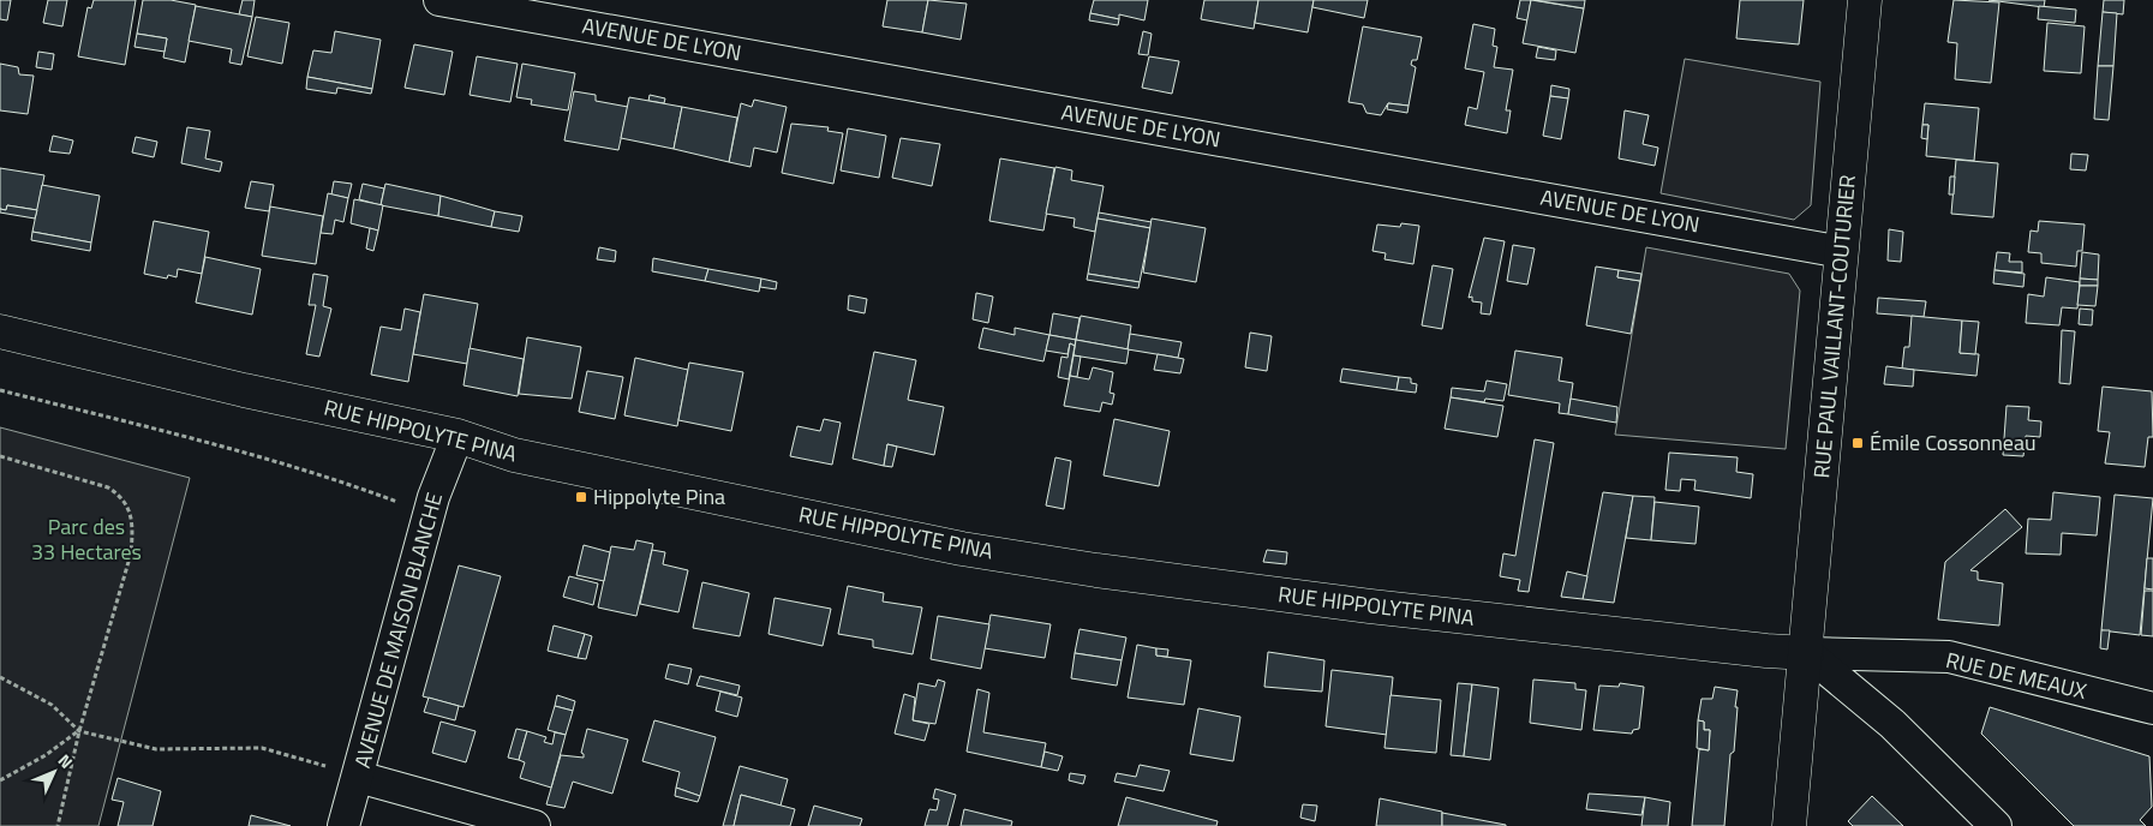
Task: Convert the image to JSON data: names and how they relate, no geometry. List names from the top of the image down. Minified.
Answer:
{"streets":{"main road":["RUE PAUL VAILLANT-COUTURIER","RUE HIPPOLYTE PINA"],"street":["AVENUE DE LYON","AVENUE DE MAISON BLANCHE","RUE DE MEAUX"]},"crossings":[["AVENUE DE LYON","RUE PAUL VAILLANT-COUTURIER"],["RUE PAUL VAILLANT-COUTURIER","RUE HIPPOLYTE PINA"],["RUE PAUL VAILLANT-COUTURIER","RUE DE MEAUX"],["RUE HIPPOLYTE PINA","AVENUE DE MAISON BLANCHE"],["RUE HIPPOLYTE PINA","RUE DE MEAUX"]],"parks":["Parc des 33 Hectares"],"places":{"transit":["Émile Cossonneau","Hippolyte Pina"]},"north":"top right"}
